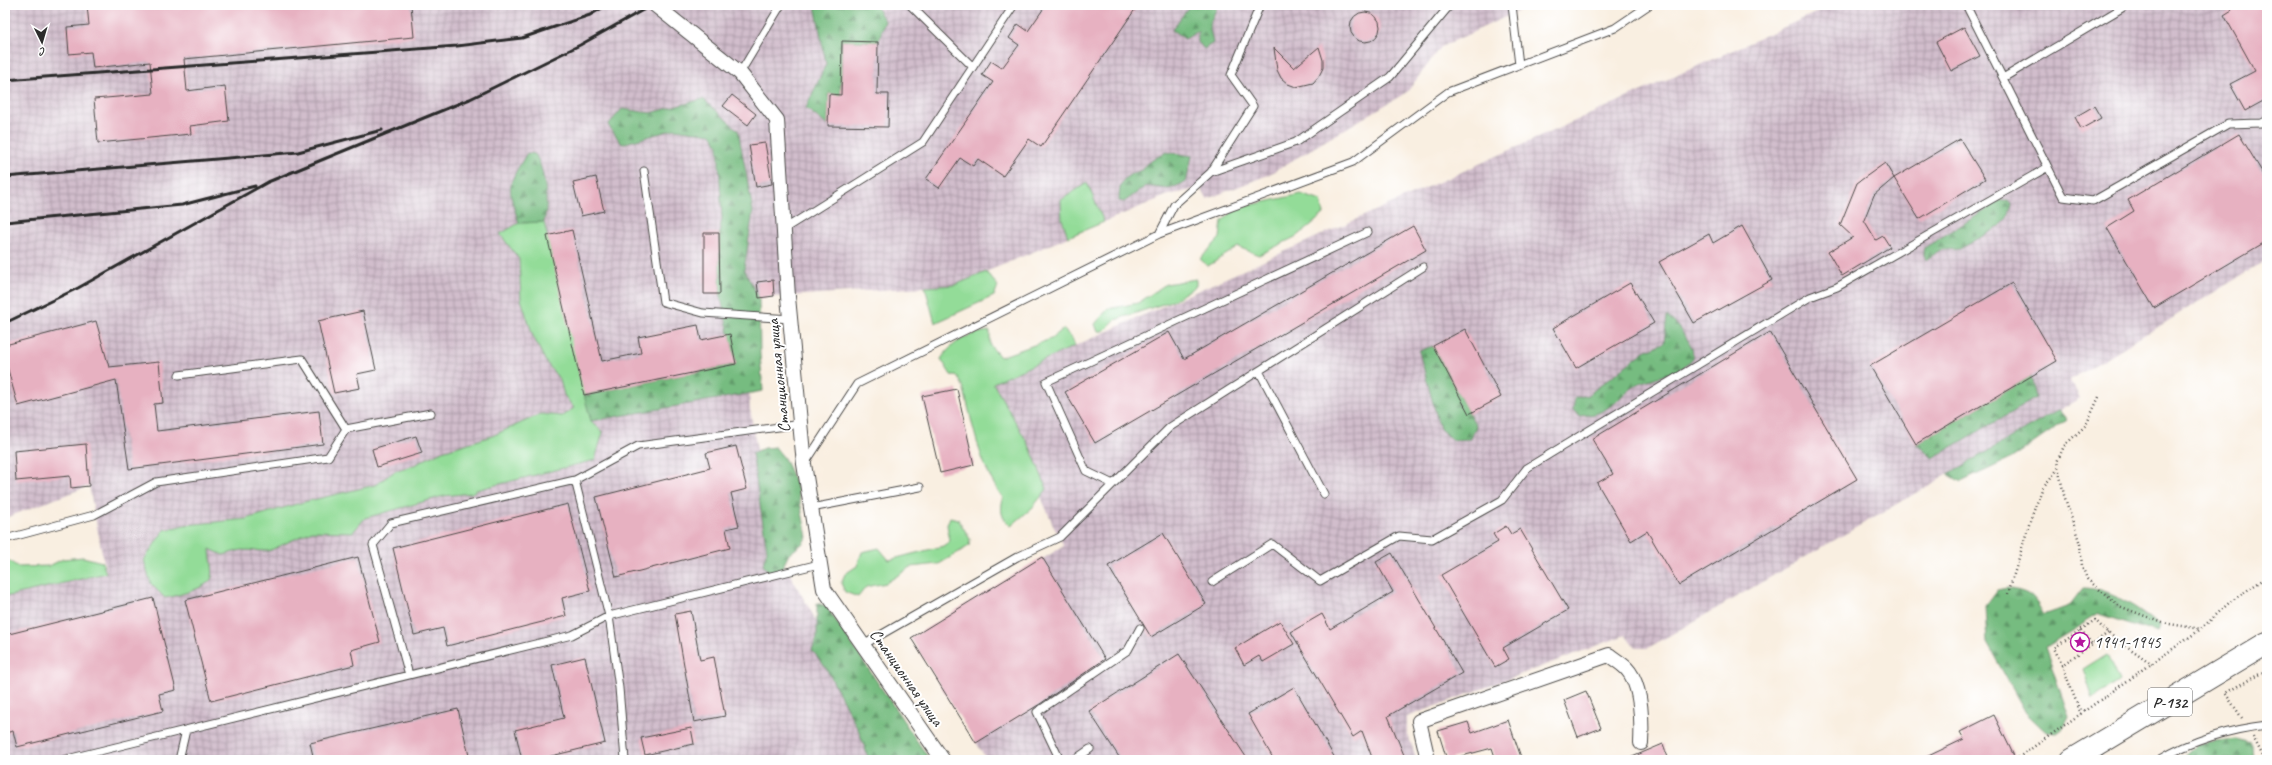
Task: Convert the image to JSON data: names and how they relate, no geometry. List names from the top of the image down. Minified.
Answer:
{"streets":{"highway":["Р-132"],"street":["Станционная улица"]},"places":{"place":["1941-1945"]},"north":"bottom"}
